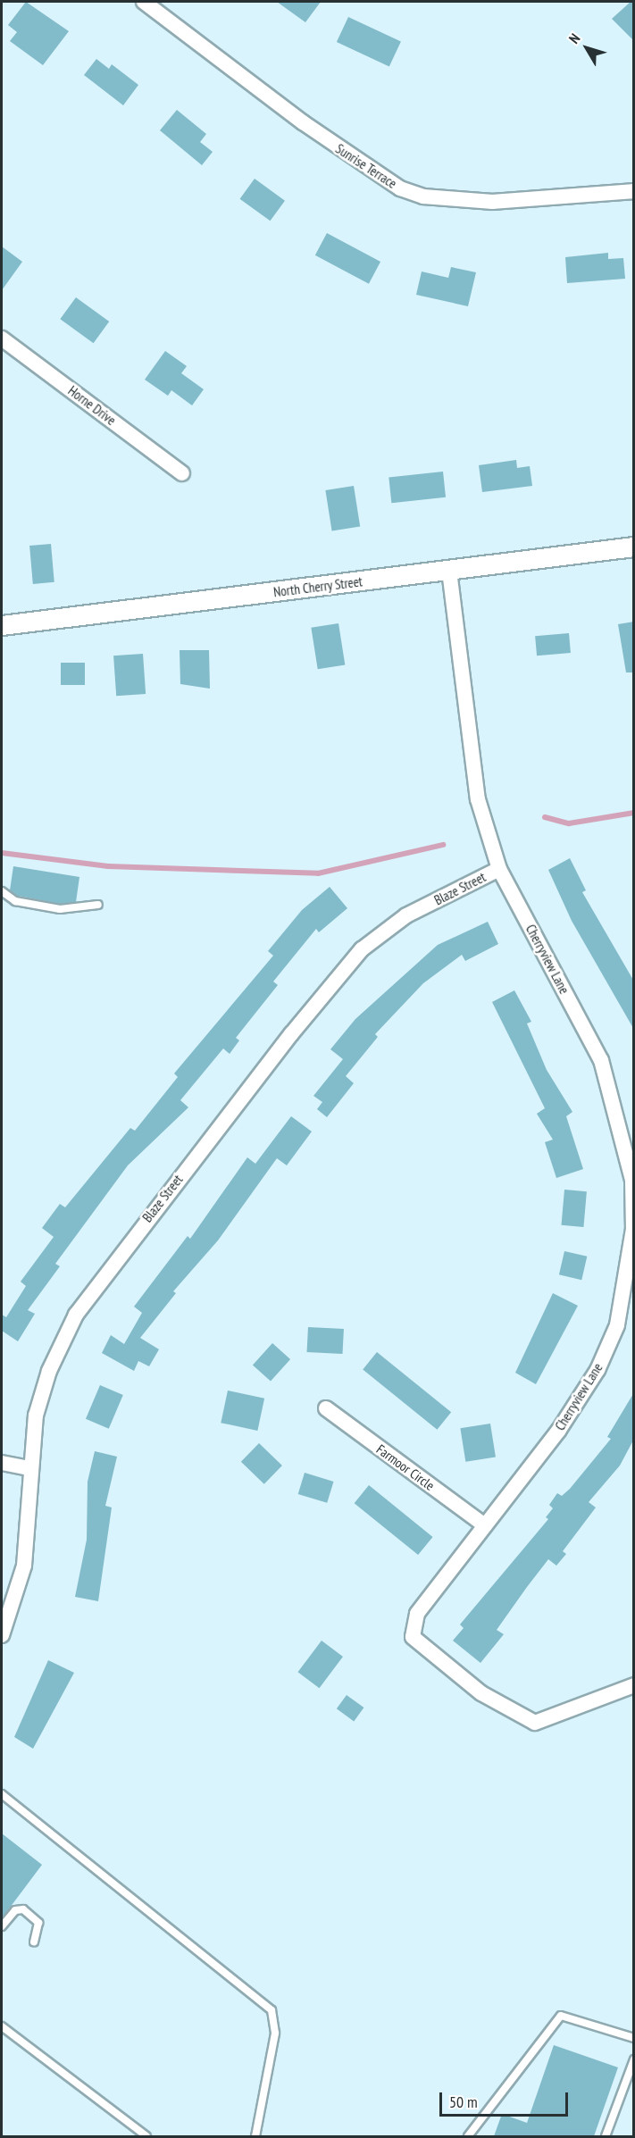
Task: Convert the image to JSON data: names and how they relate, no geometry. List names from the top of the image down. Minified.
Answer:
{"streets":{"street":["Sunrise Terrace","Horne Drive","North Cherry Street","Blaze Street","Cherryview Lane","Farmoor Circle"]},"crossings":[["North Cherry Street","Cherryview Lane"],["Blaze Street","Cherryview Lane"],["Cherryview Lane","Farmoor Circle"]],"scale_bar":"50 m","north":"top left"}
